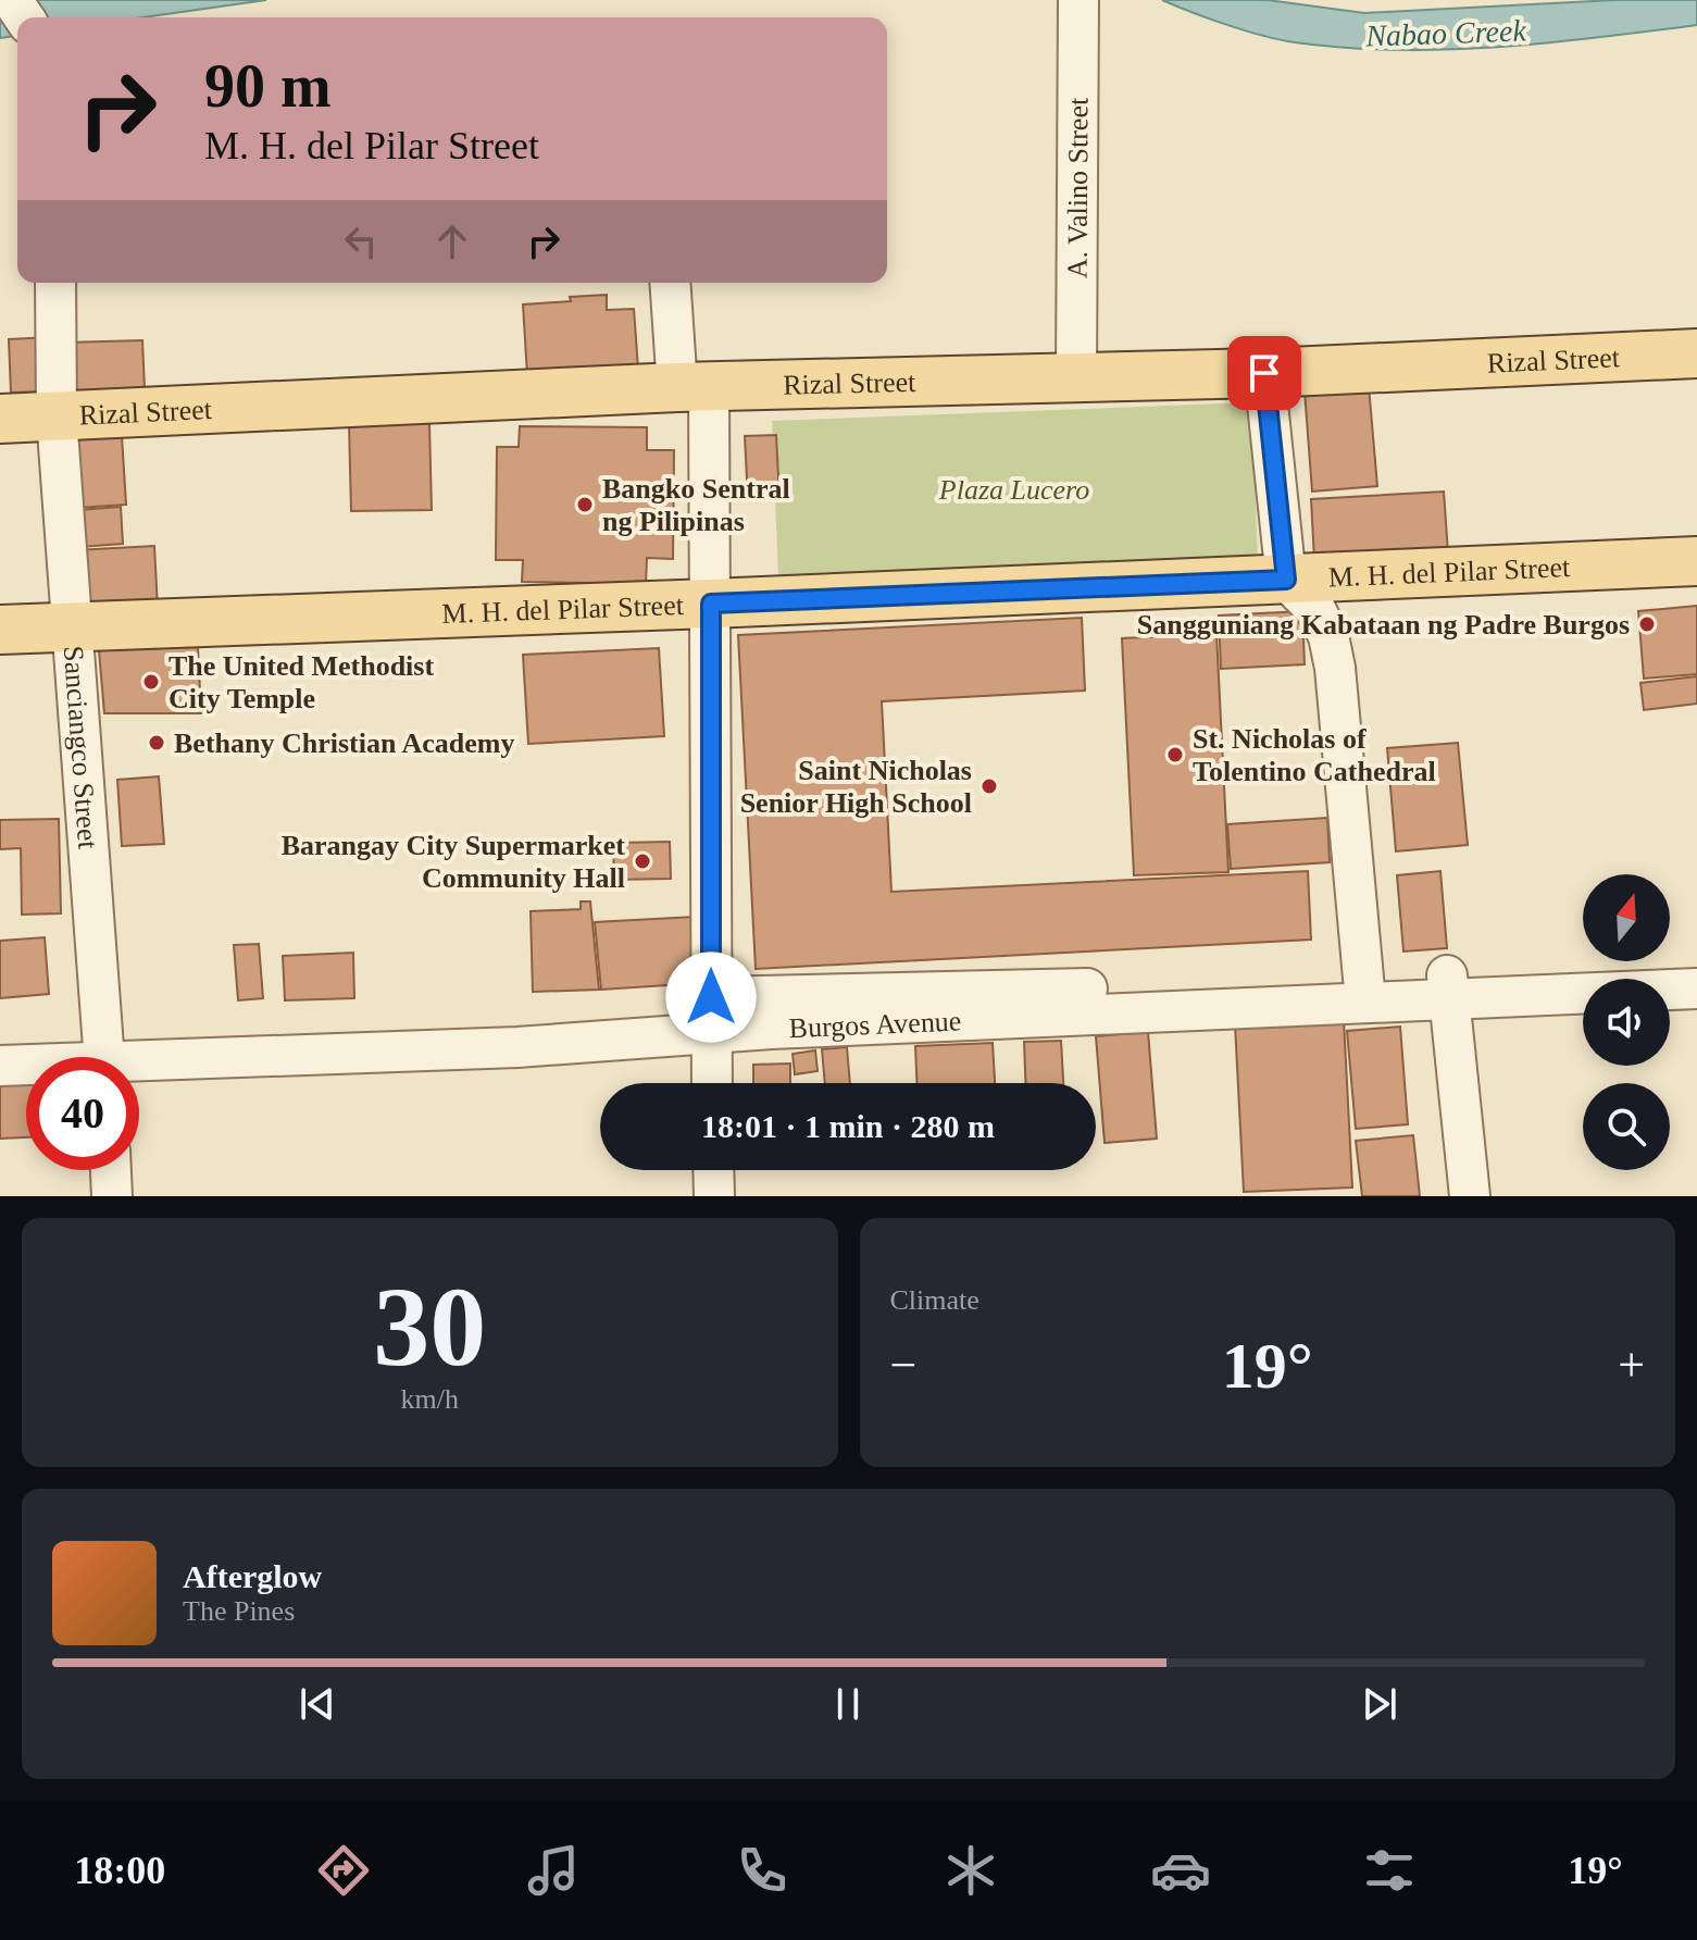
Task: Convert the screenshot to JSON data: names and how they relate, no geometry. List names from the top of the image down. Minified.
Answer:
{"streets":{"main road":["Rizal Street","M. H. del Pilar Street"],"street":["A. Valino Street","Sanciangco Street","Burgos Avenue"]},"crossings":[["A. Valino Street","Rizal Street"],["Rizal Street","Sanciangco Street"],["M. H. del Pilar Street","Sanciangco Street"]],"water":["Nabao Creek"],"parks":["Plaza Lucero"],"places":["Bangko Sentral ng Pilipinas","Sangguniang Kabataan ng Padre Burgos","The United Methodist City Temple","Bethany Christian Academy","St. Nicholas of Tolentino Cathedral","Saint Nicholas Senior High School","Barangay City Supermarket Community Hall"],"north":"top","page":{"turn":["90 m","M. H. del Pilar Street"],"limit":"40","trip":"18:01 · 1 min · 280 m","tile":[["30","km/h"],"Climate"],"heat":["−","19°","+"],"song":["Afterglow","The Pines"],"tabs":["18:00","19°"]}}
